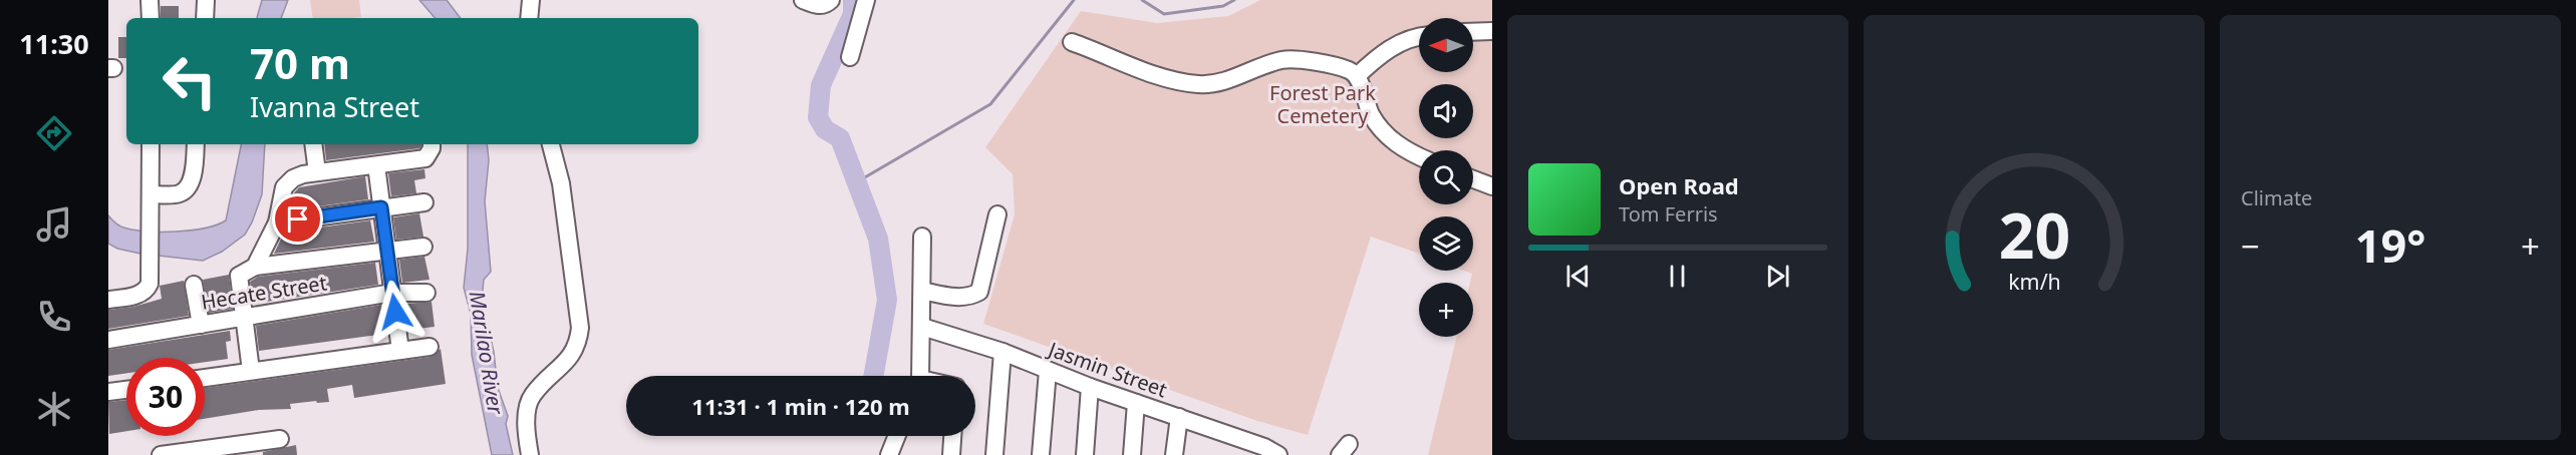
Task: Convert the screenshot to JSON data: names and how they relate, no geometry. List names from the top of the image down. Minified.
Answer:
{"streets":{"street":["Hecate Street","Jasmin Street"]},"water":["Marilao River"],"parks":["Forest Park Cemetery"],"north":"left","page":{"tabs":"11:30","tile":"Climate","map_buttons":"+","turn":["70 m","Ivanna Street"],"song":["Open Road","Tom Ferris"],"heat":["−","19°","+"],"limit":"30","trip":"11:31 · 1 min · 120 m","gauge":["20","km/h"]}}
